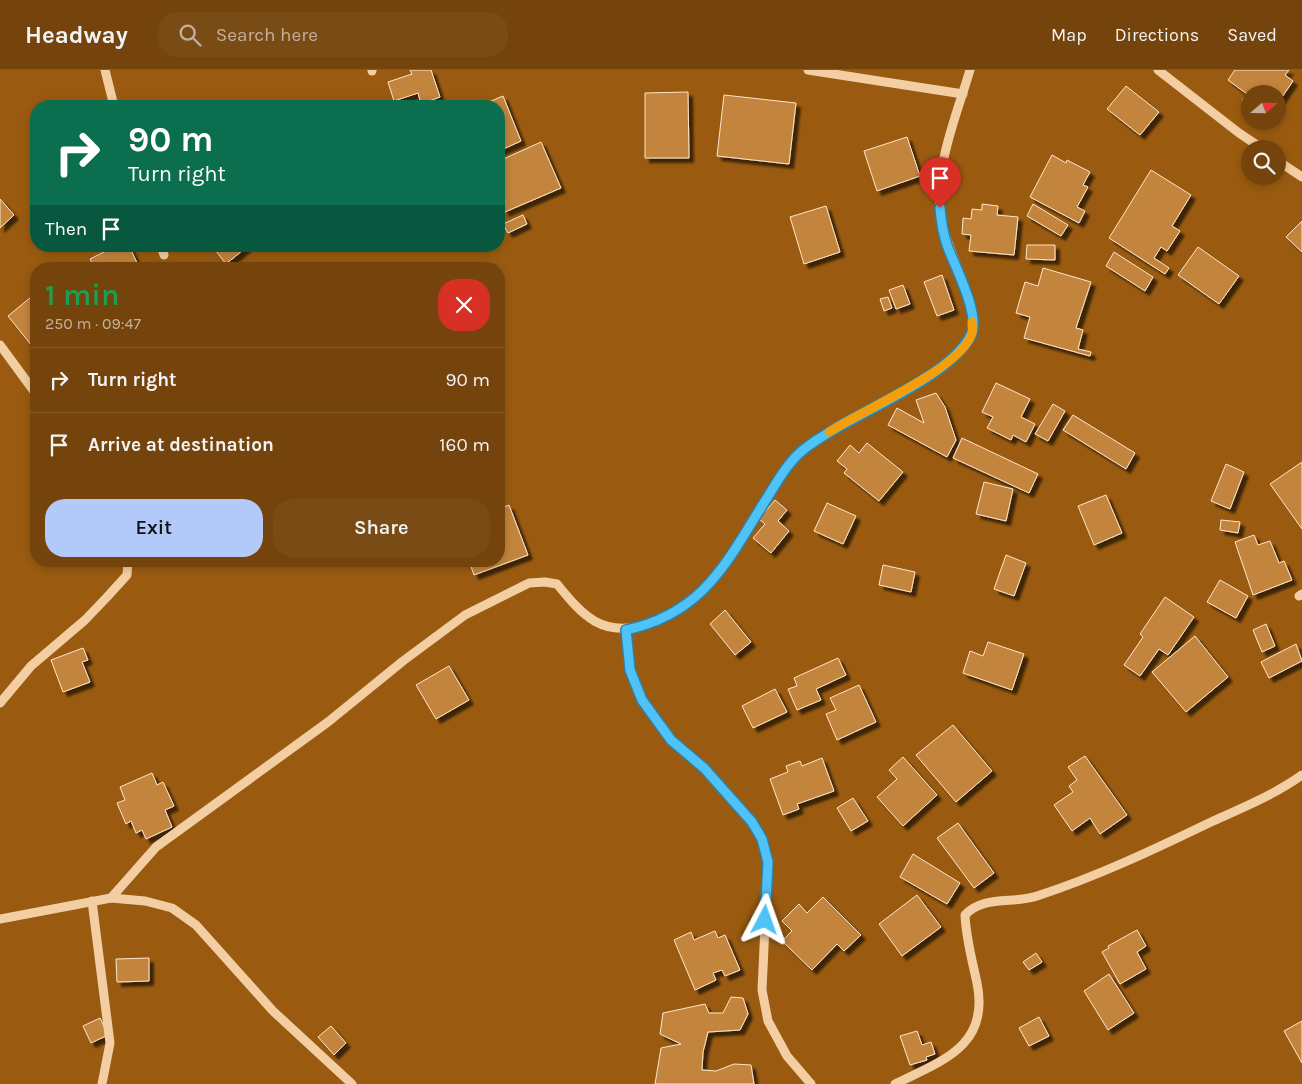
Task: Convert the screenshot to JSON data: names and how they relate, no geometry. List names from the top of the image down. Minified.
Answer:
{"north":"right","page":{"header":"Headway","search":"Search here","nav":["Map","Directions","Saved"],"turn":["90 m","Turn right"],"then":"Then","heading":["1 min","250 m · 09:47"],"list":[{"name":"Turn right","value":"90 m"},{"name":"Arrive at destination","value":"160 m"}],"buttons":["Exit","Share"]}}
